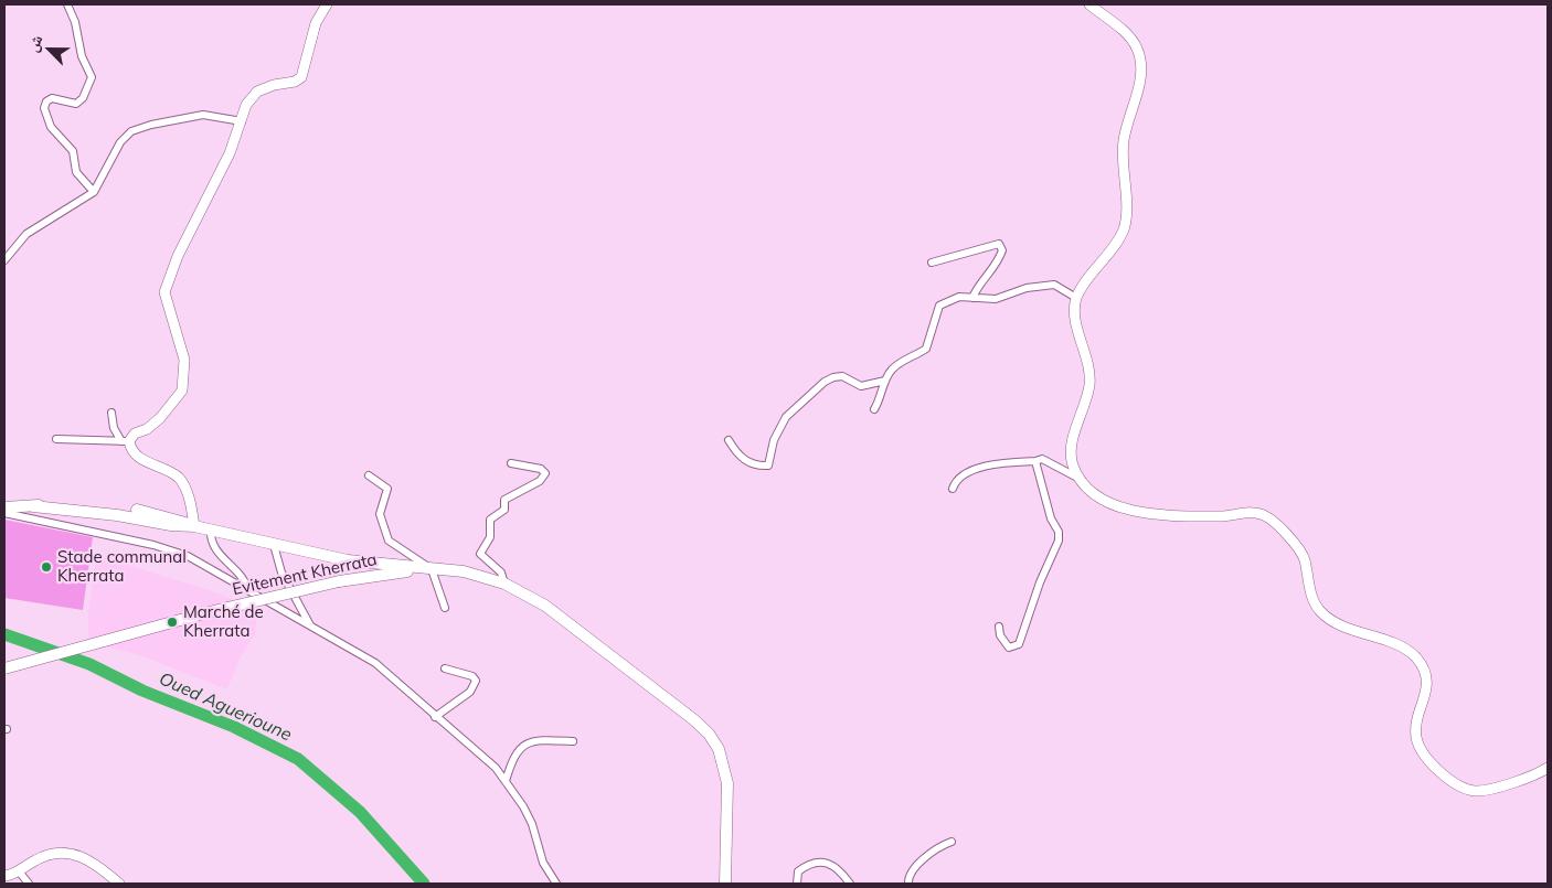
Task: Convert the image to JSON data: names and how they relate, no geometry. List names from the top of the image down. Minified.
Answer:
{"streets":{"main road":["Evitement Kherrata"]},"water":["Oued Aguerioune"],"places":["Stade communal Kherrata","Marché de Kherrata"],"north":"top left"}
